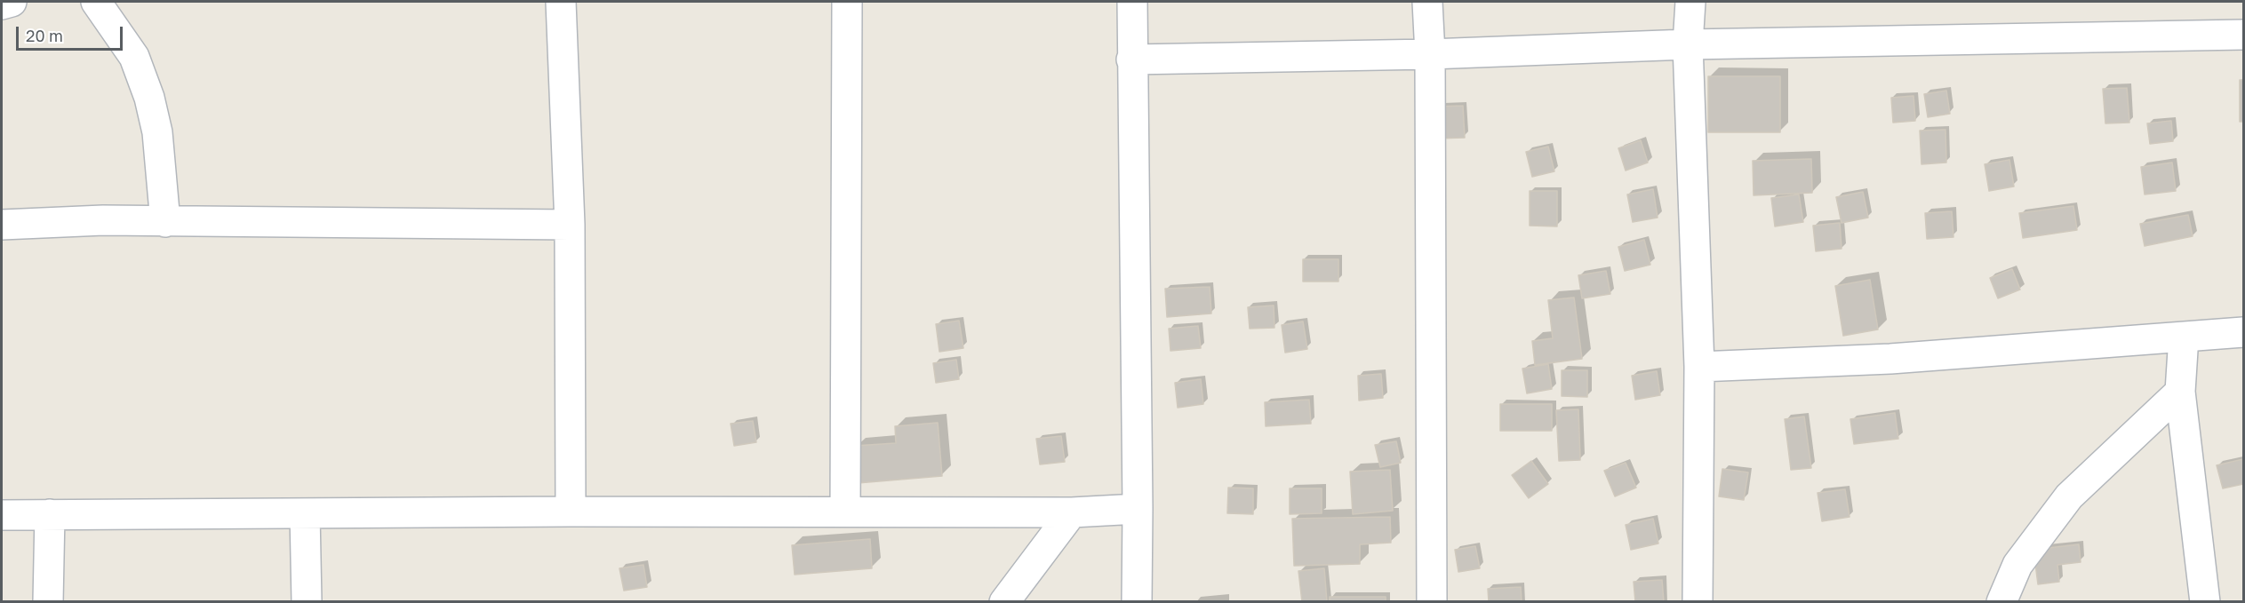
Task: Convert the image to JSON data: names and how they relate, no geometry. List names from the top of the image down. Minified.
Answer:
{"scale_bar":"20 m"}
